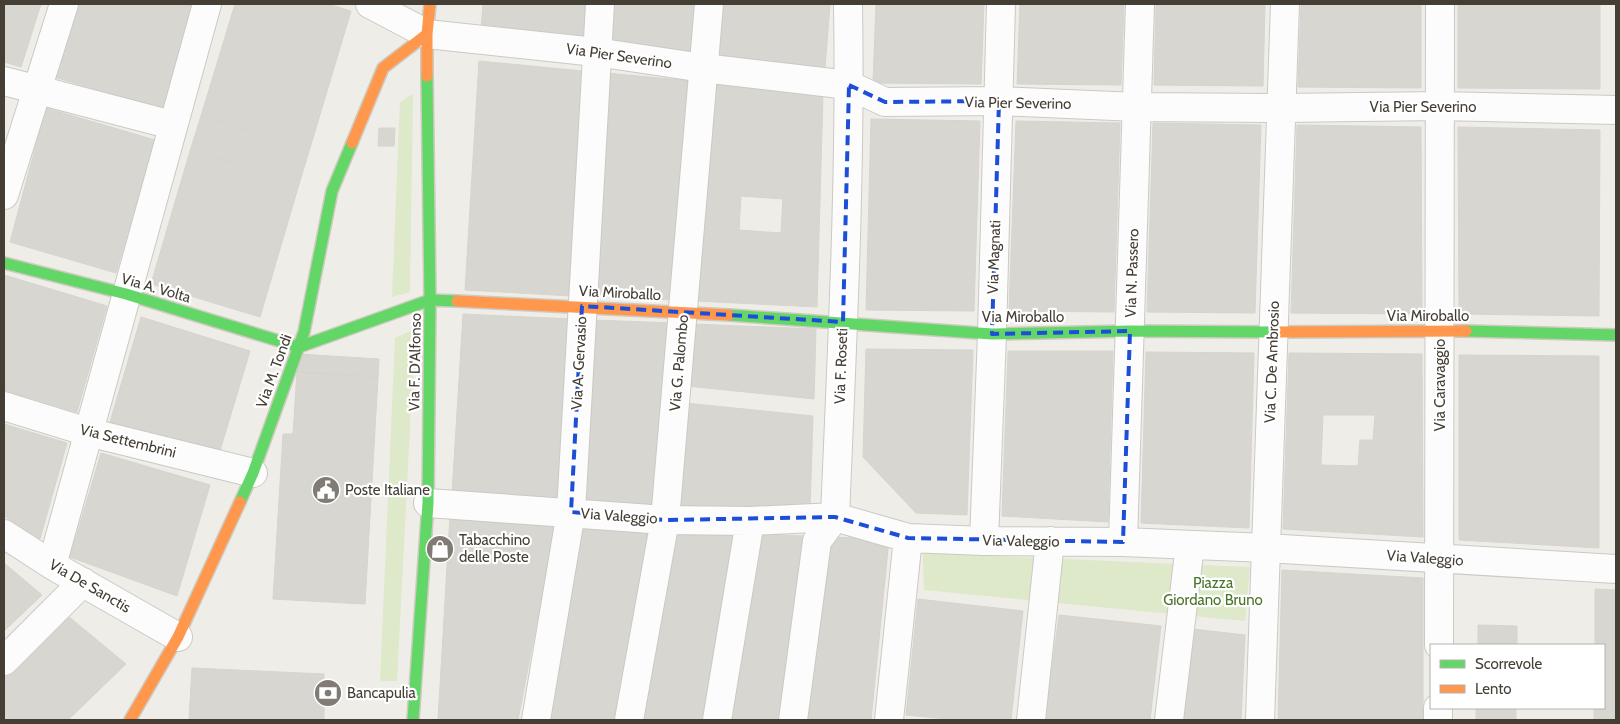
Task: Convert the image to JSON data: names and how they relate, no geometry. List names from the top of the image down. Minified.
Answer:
{"streets":{"street":["Via Pier Severino","Via Magnati","Via N. Passero","Via A. Volta","Via Miroballo","Via F. D'Alfonso","Via C. De Ambrosio","Via A. Gervasio","Via G. Palombo","Via F. Roseti","Via M. Tondi","Via Caravaggio","Via Settembrini","Via Valeggio","Via De Sanctis"]},"crossings":[["Via Pier Severino","Via Magnati"],["Via Pier Severino","Via N. Passero"],["Via Pier Severino","Via F. D'Alfonso"],["Via Pier Severino","Via C. De Ambrosio"],["Via Pier Severino","Via A. Gervasio"],["Via Pier Severino","Via G. Palombo"],["Via Pier Severino","Via F. Roseti"],["Via Pier Severino","Via M. Tondi"],["Via Pier Severino","Via Caravaggio"],["Via Magnati","Via Miroballo"],["Via Magnati","Via Valeggio"],["Via N. Passero","Via Miroballo"],["Via N. Passero","Via Valeggio"],["Via A. Volta","Via M. Tondi"],["Via Miroballo","Via F. D'Alfonso"],["Via Miroballo","Via C. De Ambrosio"],["Via Miroballo","Via A. Gervasio"],["Via Miroballo","Via G. Palombo"],["Via Miroballo","Via F. Roseti"],["Via Miroballo","Via Caravaggio"],["Via F. D'Alfonso","Via M. Tondi"],["Via F. D'Alfonso","Via Valeggio"],["Via C. De Ambrosio","Via Valeggio"],["Via A. Gervasio","Via Valeggio"],["Via G. Palombo","Via Valeggio"],["Via F. Roseti","Via Valeggio"],["Via M. Tondi","Via Settembrini"],["Via M. Tondi","Via De Sanctis"],["Via Caravaggio","Via Valeggio"]],"parks":["Piazza Giordano Bruno"],"places":{"public building":["Poste Italiane"],"shop":["Tabacchino delle Poste"],"bank":["Bancapulia"]},"legend":["Scorrevole","Lento"]}
